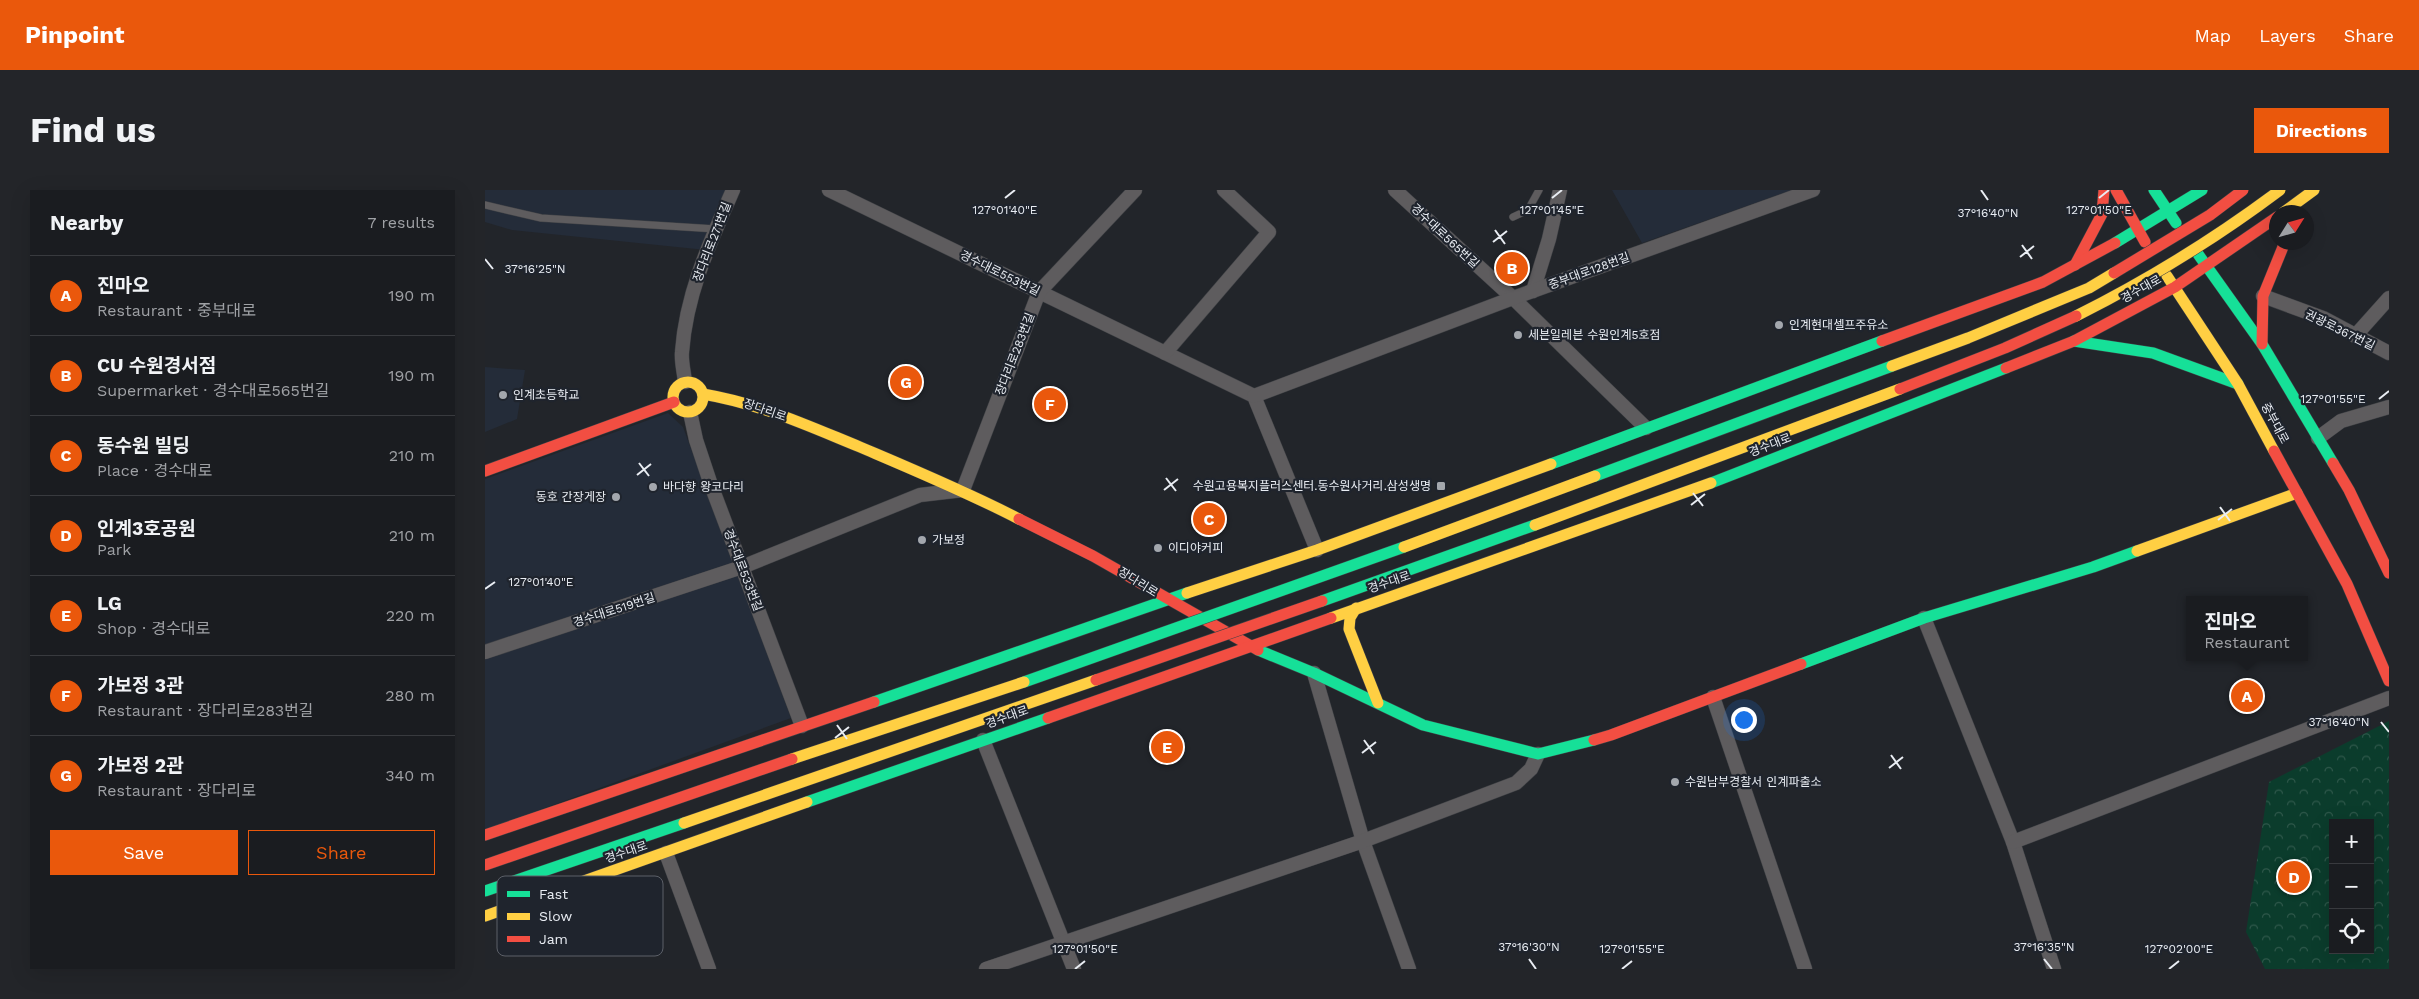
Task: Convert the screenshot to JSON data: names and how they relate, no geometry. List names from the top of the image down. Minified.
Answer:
{"streets":{"main road":["경수대로","장다리로","중부대로"],"street":["경수대로565번길","장다리로271번길","중부대로128번길","경수대로553번길","권광로367번길","장다리로283번길","경수대로533번길","경수대로519번길"]},"crossings":[["경수대로565번길","중부대로128번길"],["장다리로271번길","장다리로"],["장다리로271번길","경수대로533번길"],["중부대로128번길","경수대로553번길"],["경수대로553번길","장다리로283번길"],["경수대로","장다리로"],["경수대로","중부대로"],["장다리로283번길","장다리로"],["장다리로","경수대로533번길"],["경수대로533번길","경수대로519번길"]],"places":{"other":["인계현대셀프주유소","세븐일레븐 수원인계5호점","인계초등학교","바다향 왕코다리","동호 간장게장","가보정","이디야커피","수원남부경찰서 인계파출소"],"transit":["수원고용복지플러스센터.동수원사거리.삼성생명"]},"legend":["Fast","Slow","Jam"],"north":"top right","page":{"header":"Pinpoint","nav":["Map","Layers","Share"],"buttons":["Directions",["Save","Share"]],"title":"Find us","heading":["Nearby","7 results"],"pins":["B","G","F","C","A","E","D"],"list":[{"mark":"A","name":"진마오","note":"Restaurant · 중부대로","value":"190 m"},{"mark":"B","name":"CU 수원경서점","note":"Supermarket · 경수대로565번길","value":"190 m"},{"mark":"C","name":"동수원 빌딩","note":"Place · 경수대로","value":"210 m"},{"mark":"D","name":"인계3호공원","note":"Park","value":"210 m"},{"mark":"E","name":"LG","note":"Shop · 경수대로","value":"220 m"},{"mark":"F","name":"가보정 3관","note":"Restaurant · 장다리로283번길","value":"280 m"},{"mark":"G","name":"가보정 2관","note":"Restaurant · 장다리로","value":"340 m"}],"popup":["진마오","Restaurant"],"map_buttons":["+","−"]},"coordinates":["127°01'40\"E","127°01'45\"E","127°01'50\"E","37°16'40\"N","37°16'25\"N","127°01'55\"E","37°16'30\"N","37°16'35\"N","127°02'00\"E"]}
